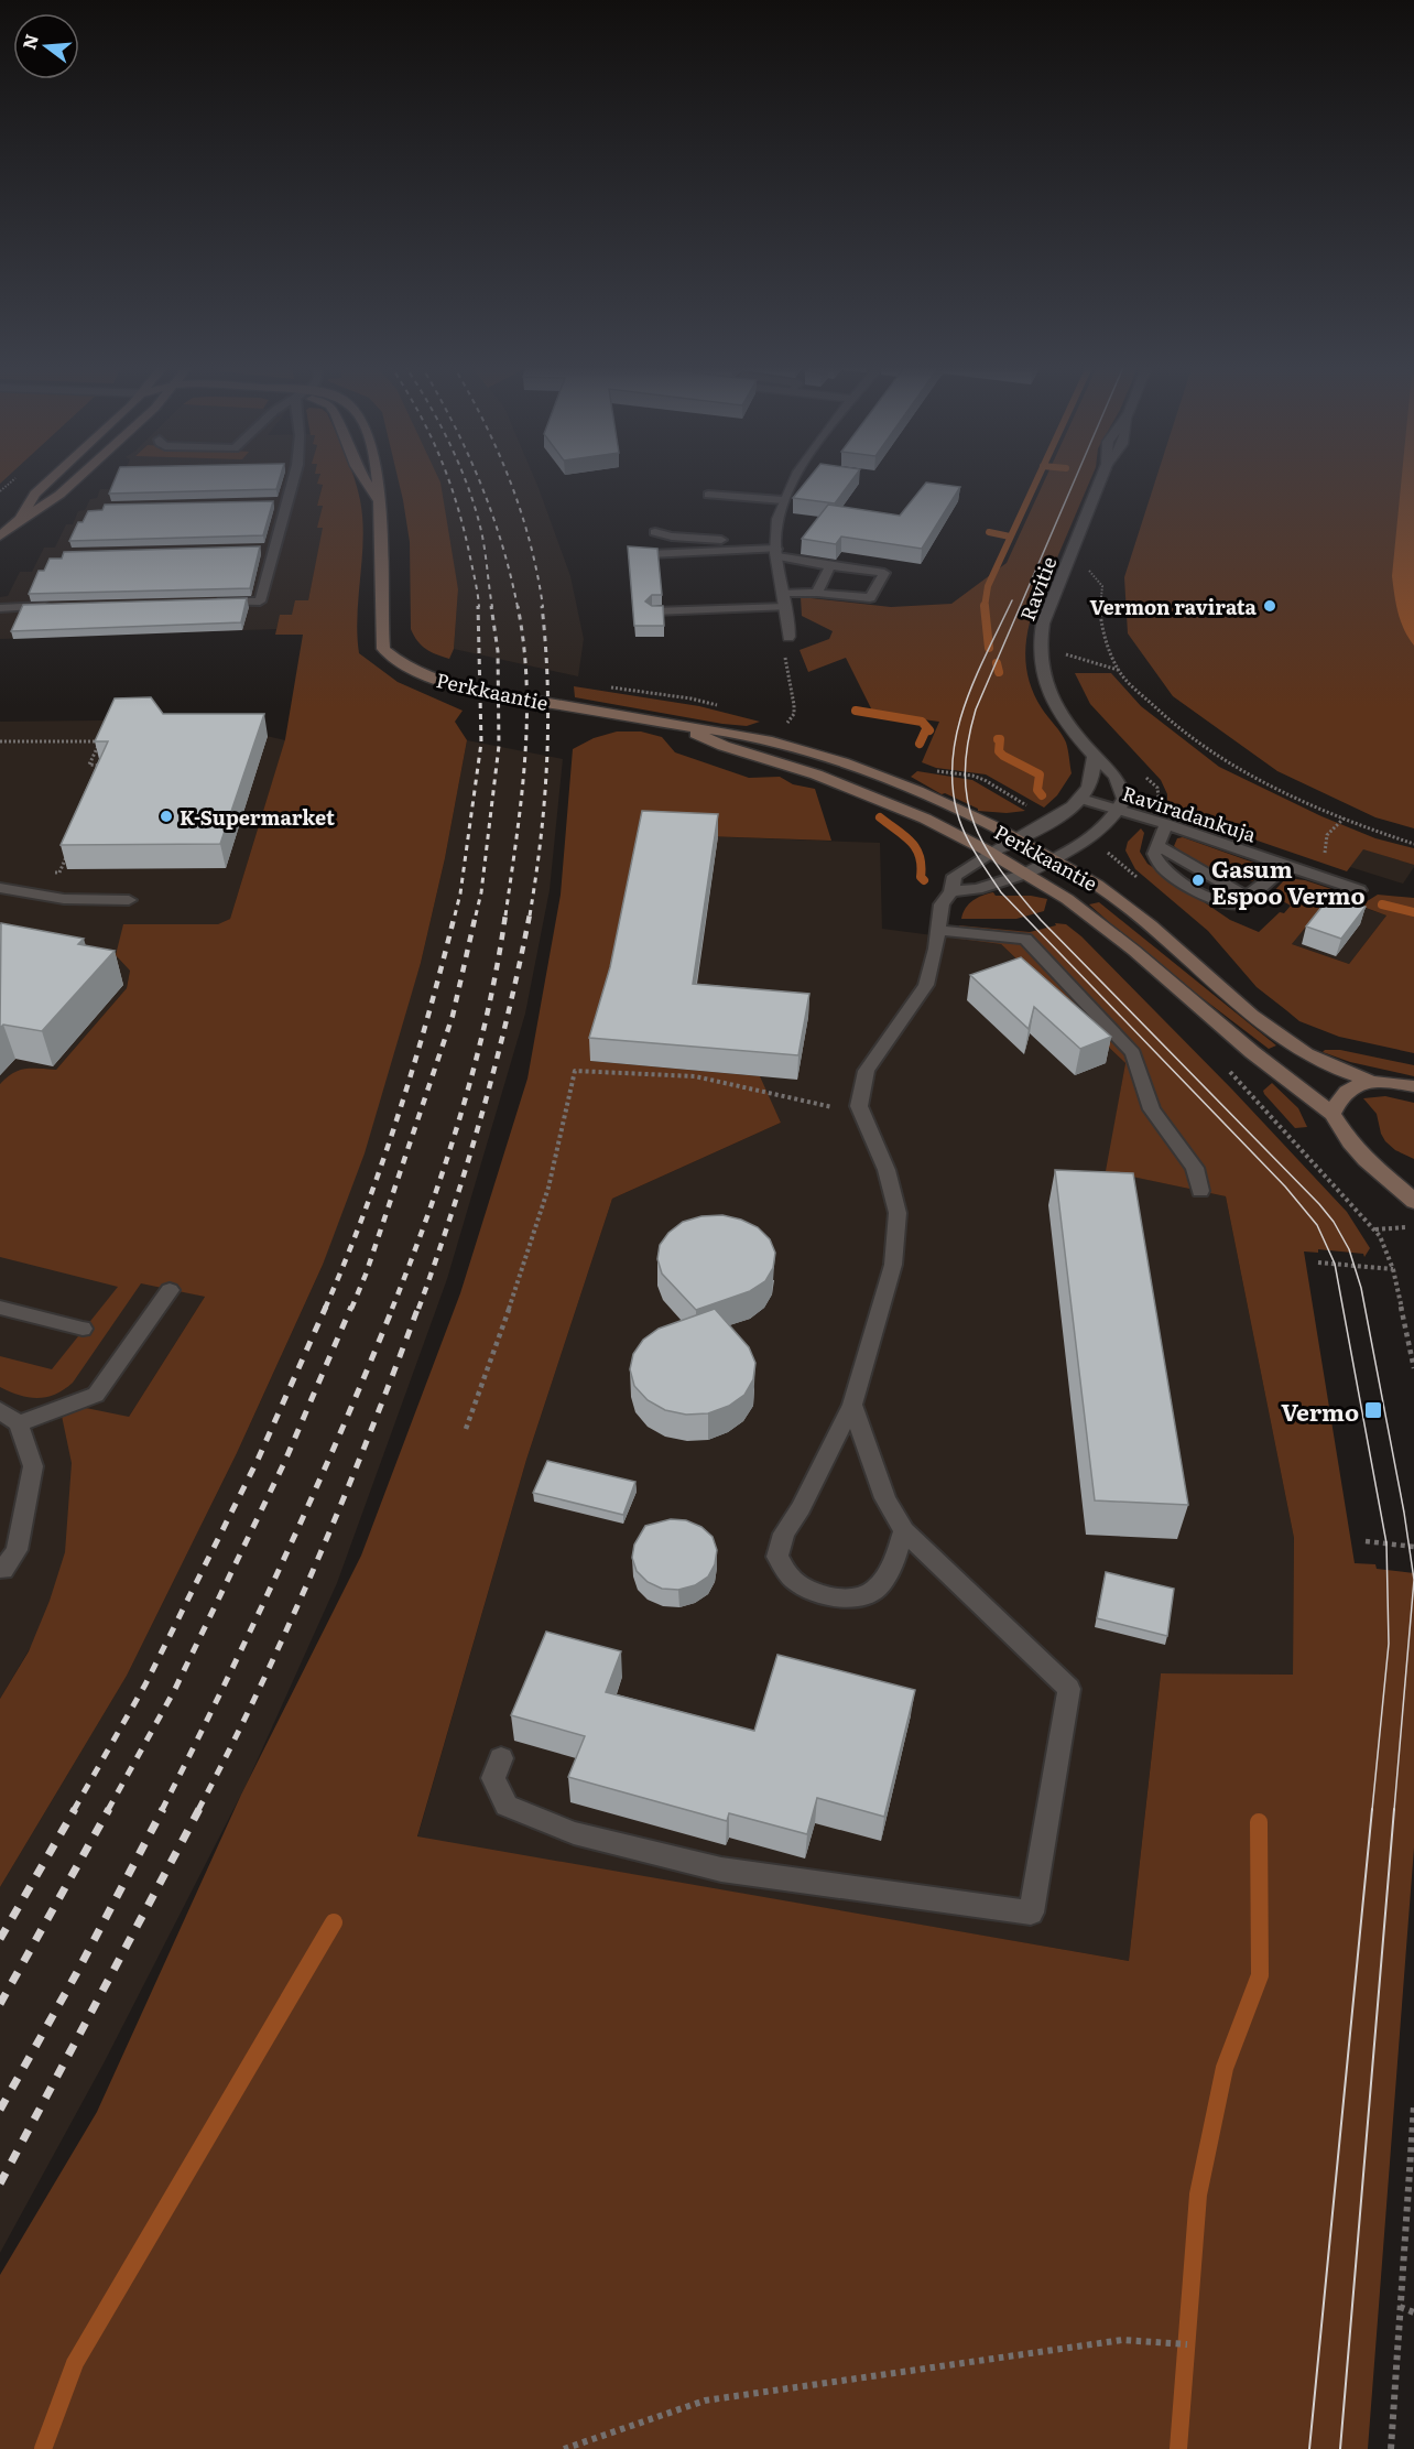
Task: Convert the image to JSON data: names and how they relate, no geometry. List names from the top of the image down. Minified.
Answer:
{"streets":{"main road":["Perkkaantie"],"street":["Ravitie"],"lane":["Raviradankuja"]},"crossings":[["Ravitie","Raviradankuja"]],"places":{"other":["Vermon ravirata","K-Supermarket","Gasum Espoo Vermo"],"transit":["Vermo"]},"north":"left"}
